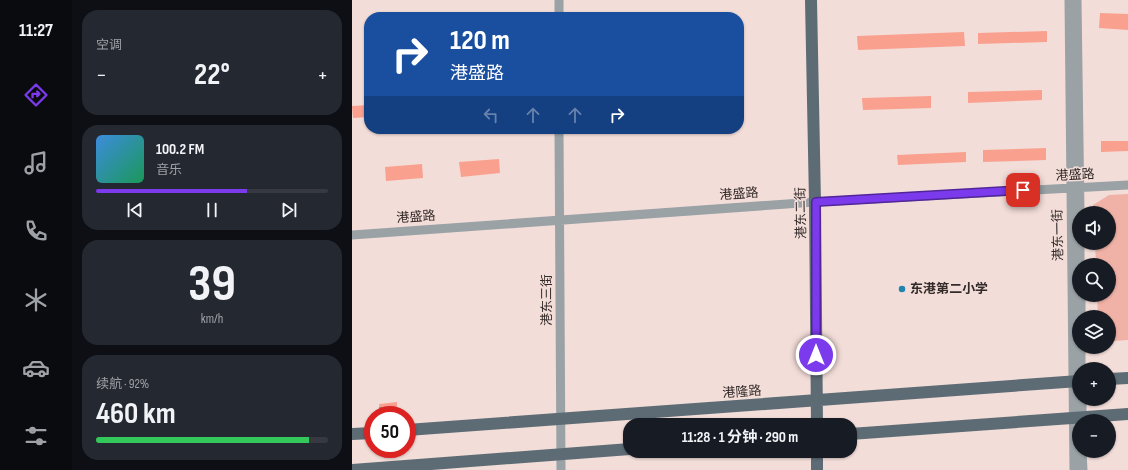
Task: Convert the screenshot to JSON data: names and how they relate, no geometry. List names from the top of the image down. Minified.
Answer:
{"streets":{"main road":["港东二街","港隆路"],"street":["港盛路","港东一街","港东三街"]},"crossings":[["港盛路","港东二街"],["港盛路","港东一街"],["港盛路","港东三街"],["港东二街","港隆路"],["港东三街","港隆路"]],"places":["东港第二小学"],"page":{"tabs":"11:27","tile":["空调",["39","km/h"],["续航 · 92%","460 km"]],"turn":["120 m","港盛路"],"heat":["−","22°","+"],"song":["100.2 FM","音乐"],"map_buttons":["+","−"],"limit":"50","trip":"11:28 · 1 分钟 · 290 m"}}
